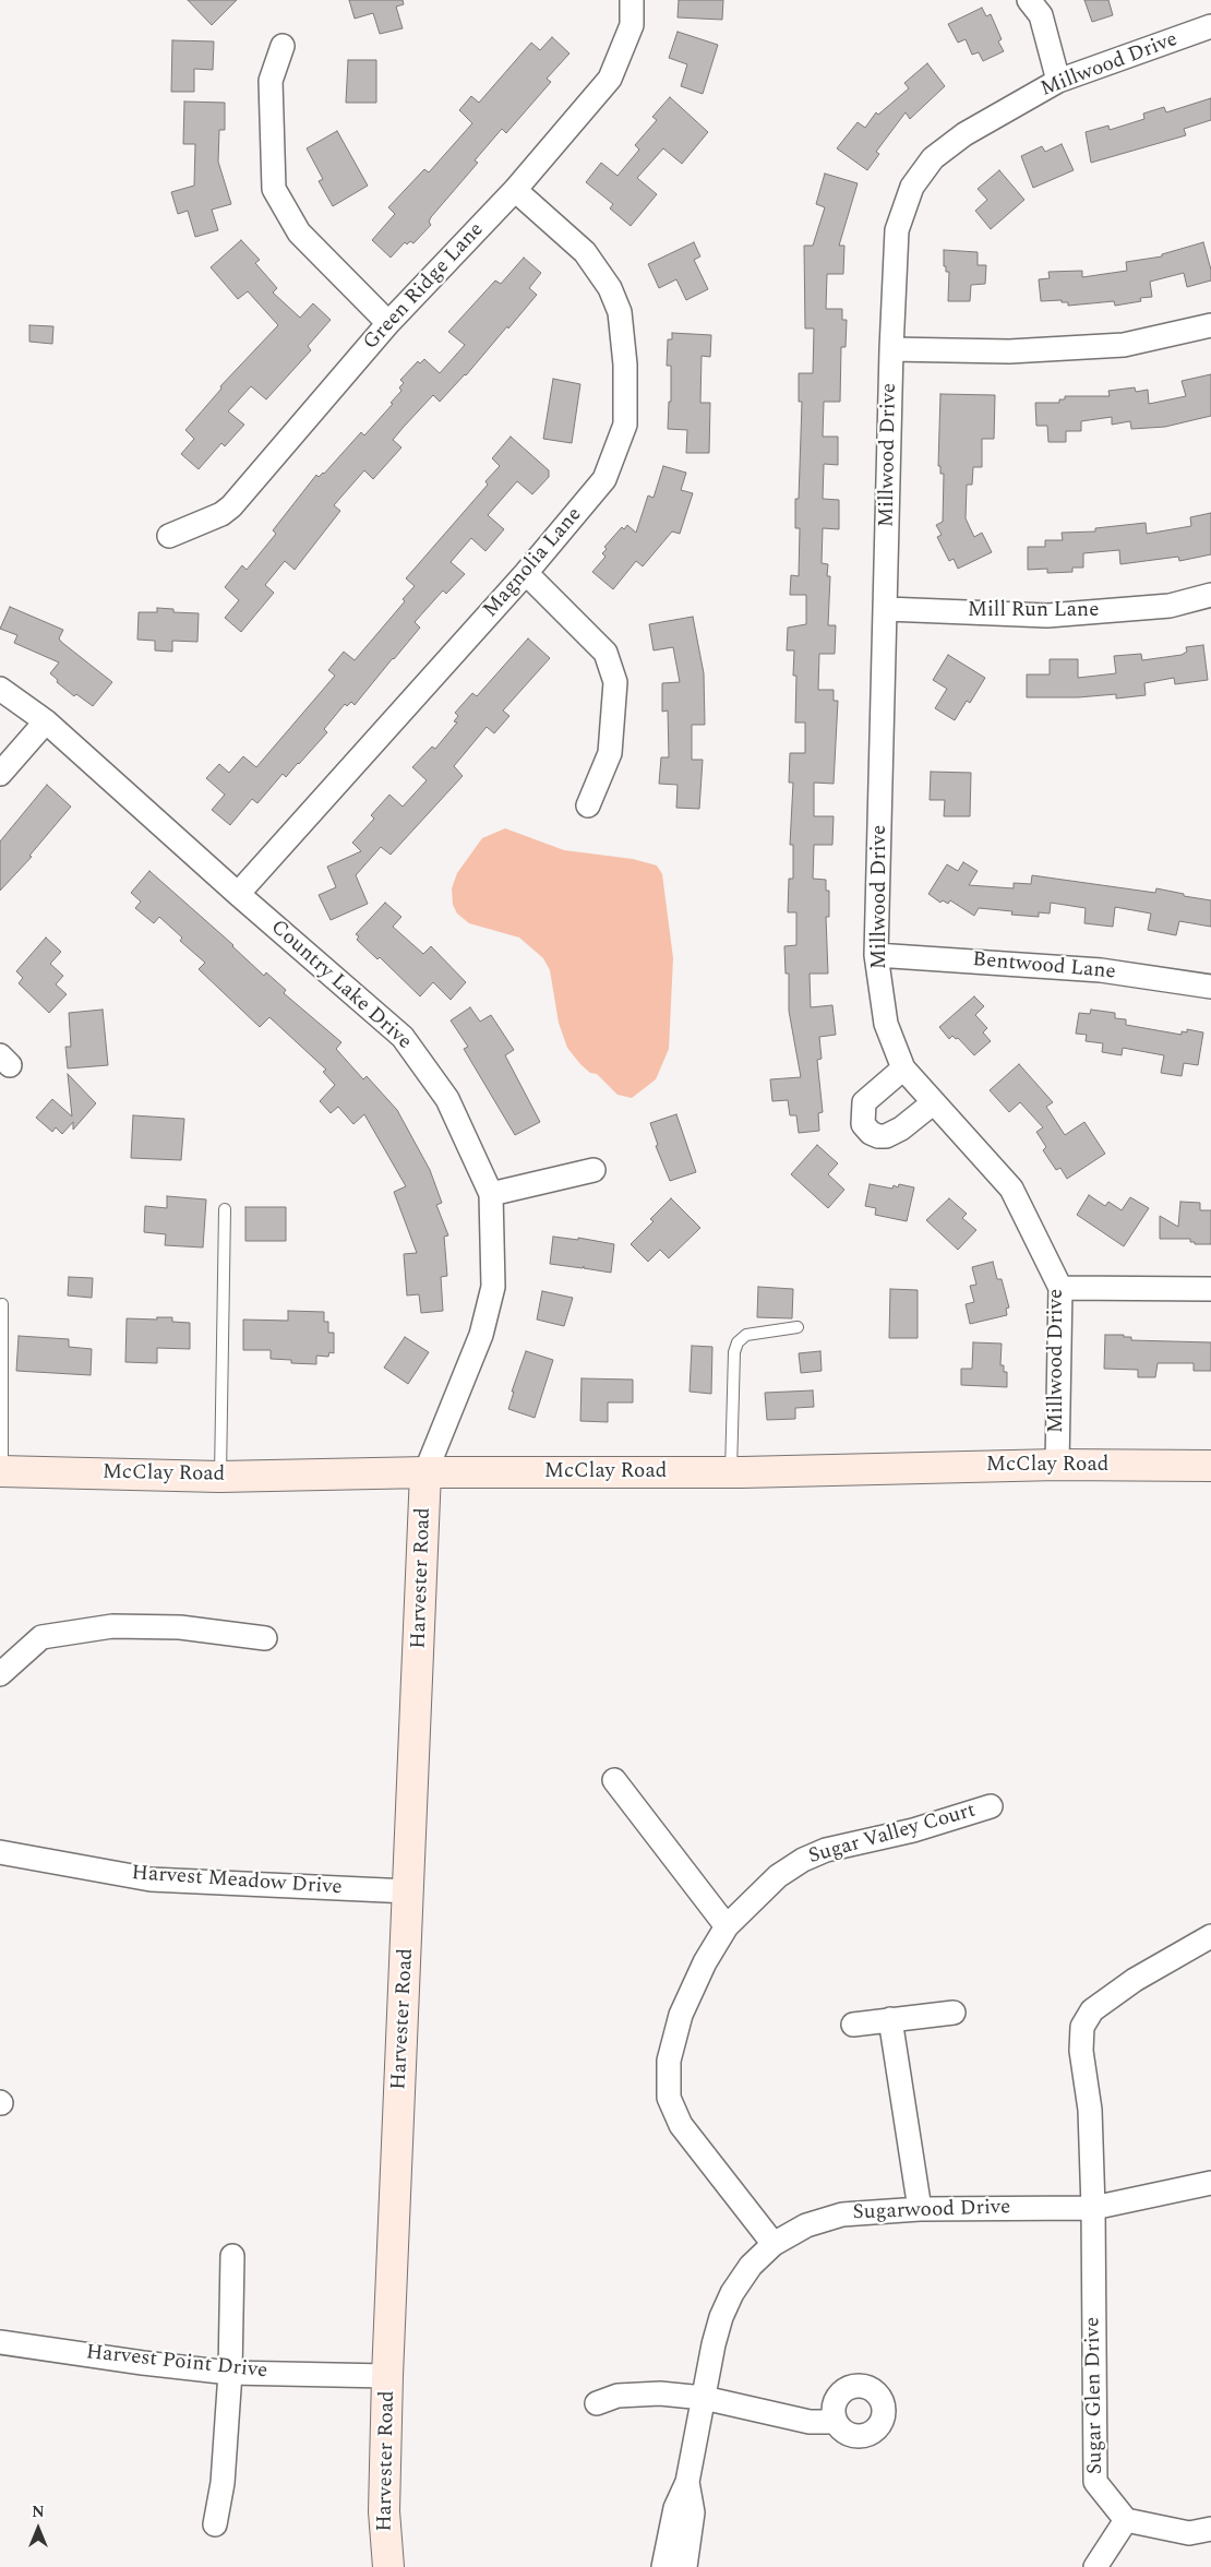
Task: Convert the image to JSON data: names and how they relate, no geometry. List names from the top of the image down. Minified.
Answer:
{"streets":{"main road":["McClay Road","Harvester Road"],"street":["Millwood Drive","Green Ridge Lane","Magnolia Lane","Mill Run Lane","Bentwood Lane","Country Lake Drive","Sugar Valley Court","Harvest Meadow Drive","Sugarwood Drive","Harvest Point Drive","Sugar Glen Drive"]},"crossings":[["Millwood Drive","Mill Run Lane"],["Millwood Drive","Bentwood Lane"],["Millwood Drive","McClay Road"],["Green Ridge Lane","Magnolia Lane"],["Magnolia Lane","Country Lake Drive"],["Country Lake Drive","McClay Road"],["Country Lake Drive","Harvester Road"],["McClay Road","Harvester Road"],["Harvester Road","Harvest Meadow Drive"],["Harvester Road","Harvest Point Drive"],["Sugar Valley Court","Sugarwood Drive"],["Sugarwood Drive","Sugar Glen Drive"]],"north":"top"}
